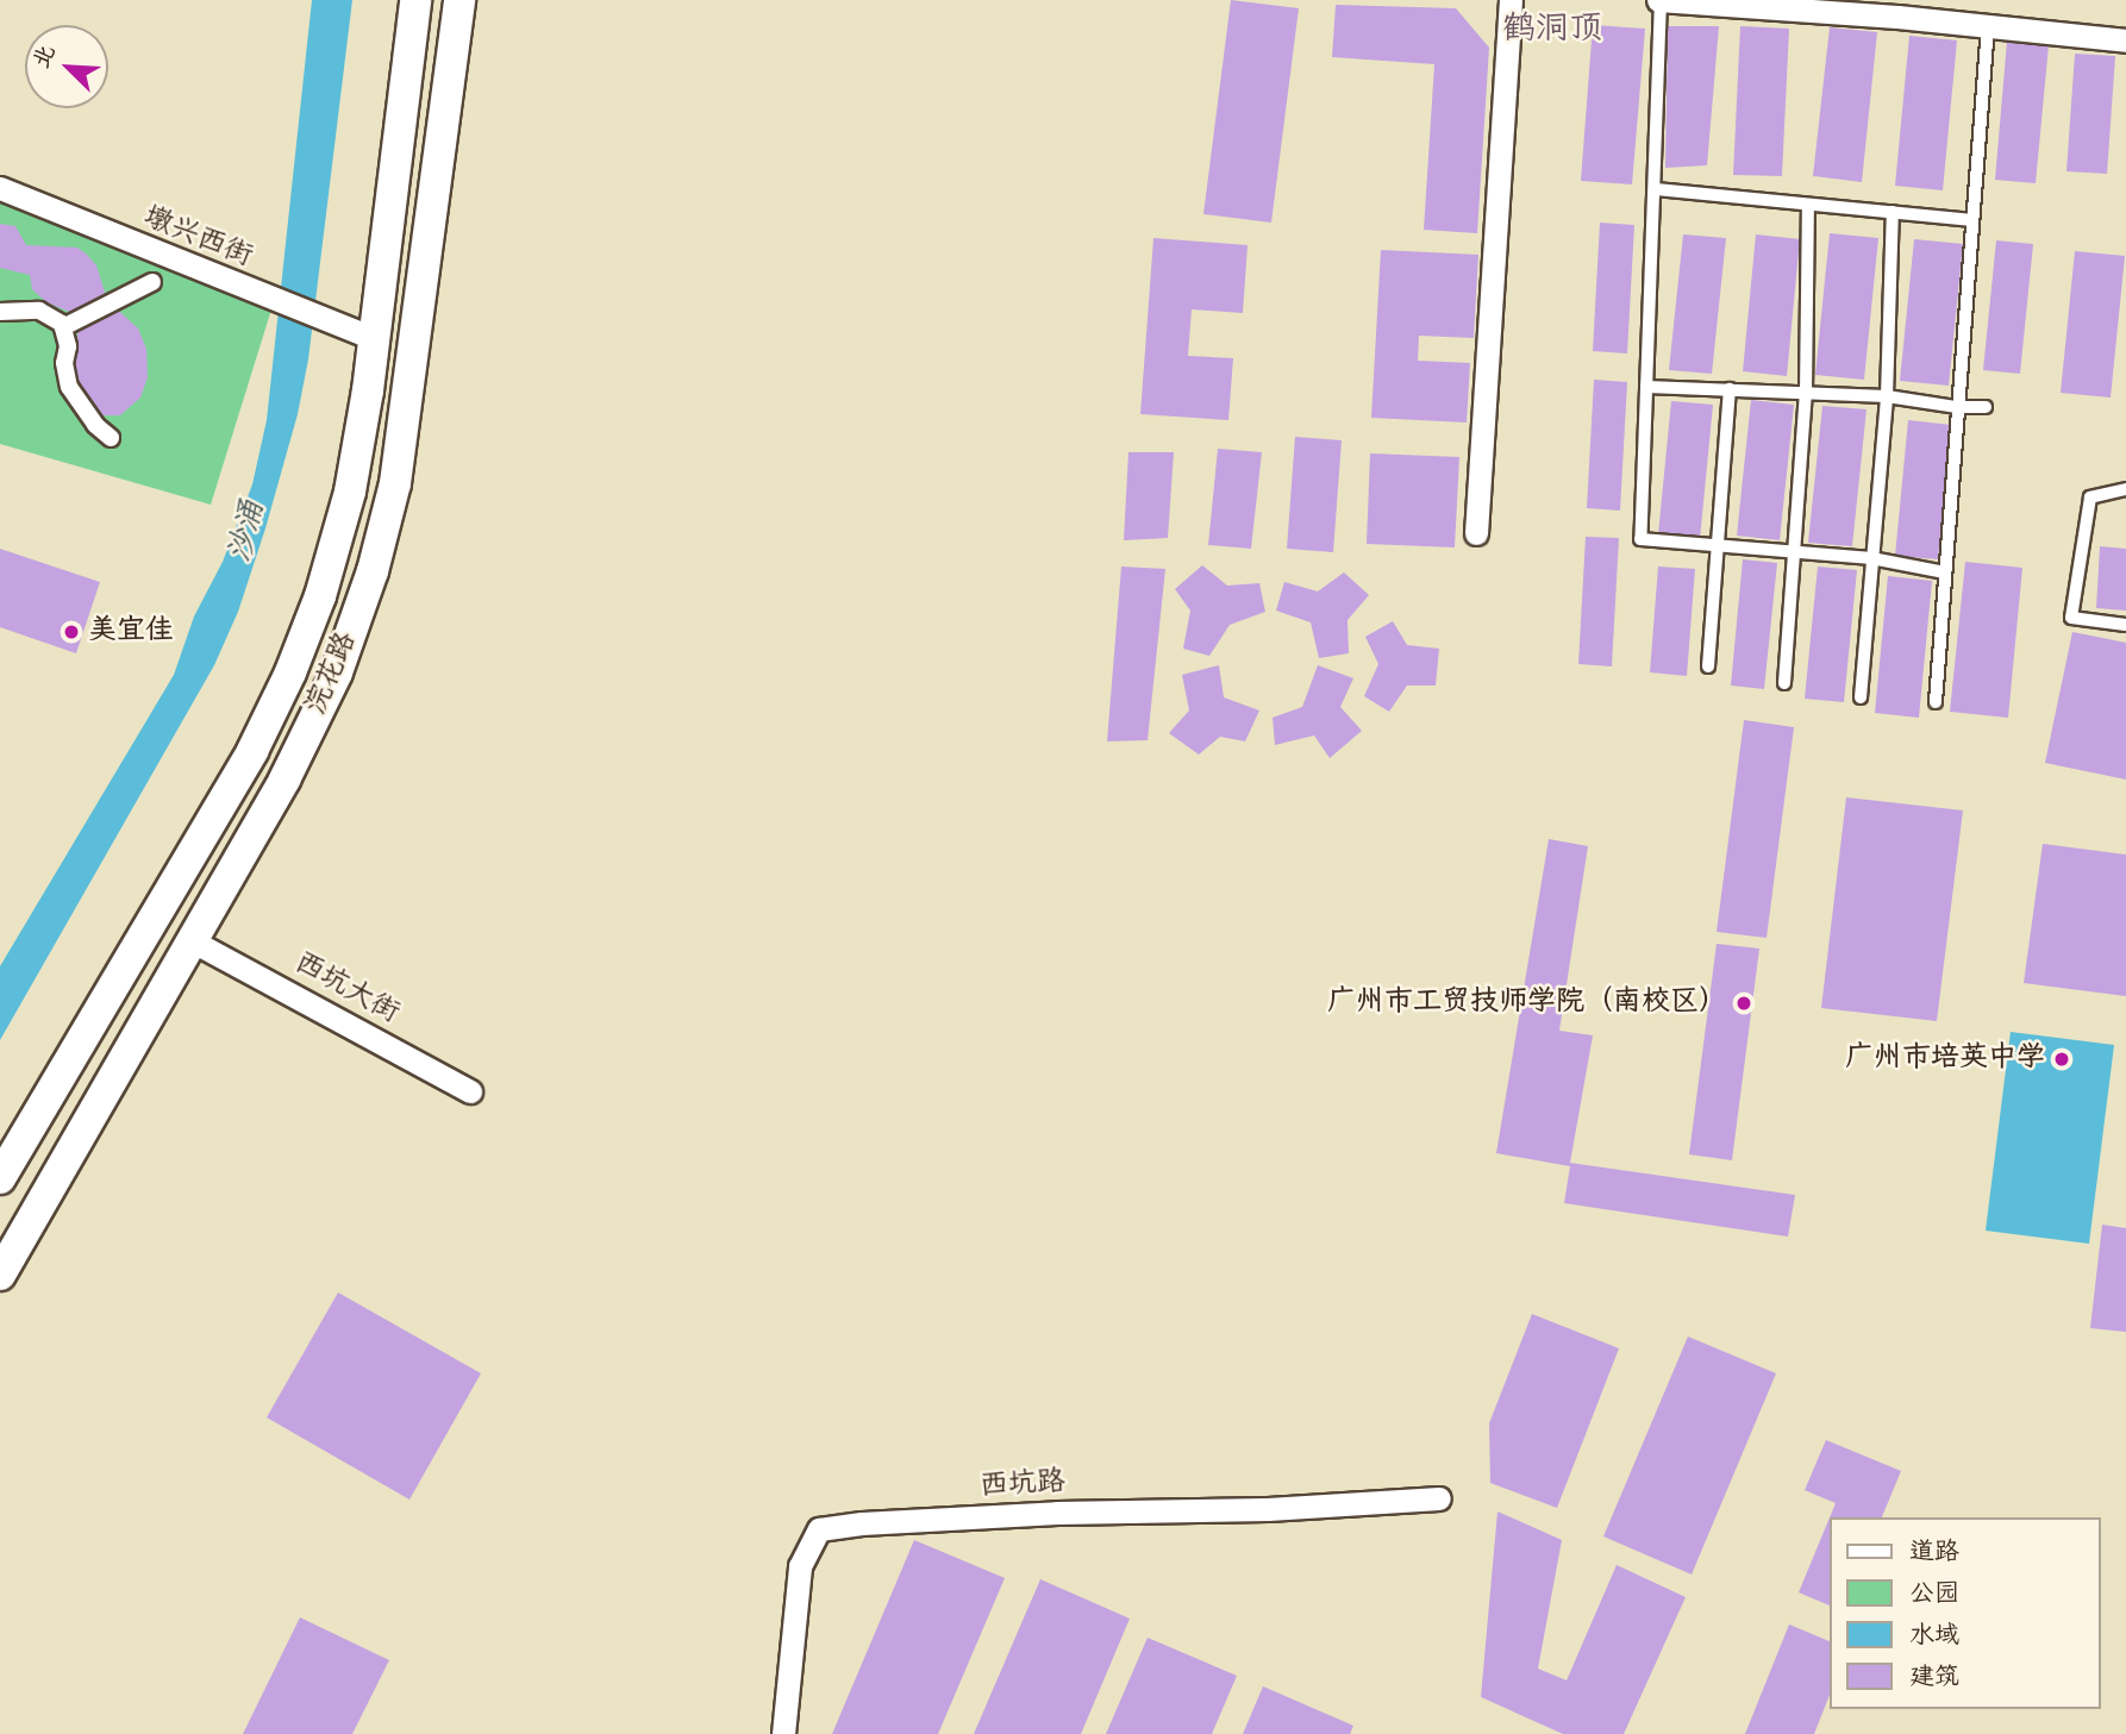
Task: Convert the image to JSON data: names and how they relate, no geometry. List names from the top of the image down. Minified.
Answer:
{"streets":{"main road":["浣花路"],"street":["墩兴西街","西坑大街","西坑路"]},"crossings":[["墩兴西街","浣花路"],["浣花路","西坑大街"]],"districts":["鹤洞顶"],"water":["沙涌"],"places":["美宜佳","广州市工贸技师学院（南校区）","广州市培英中学"],"legend":["道路","公园","水域","建筑"],"north":"top left"}
